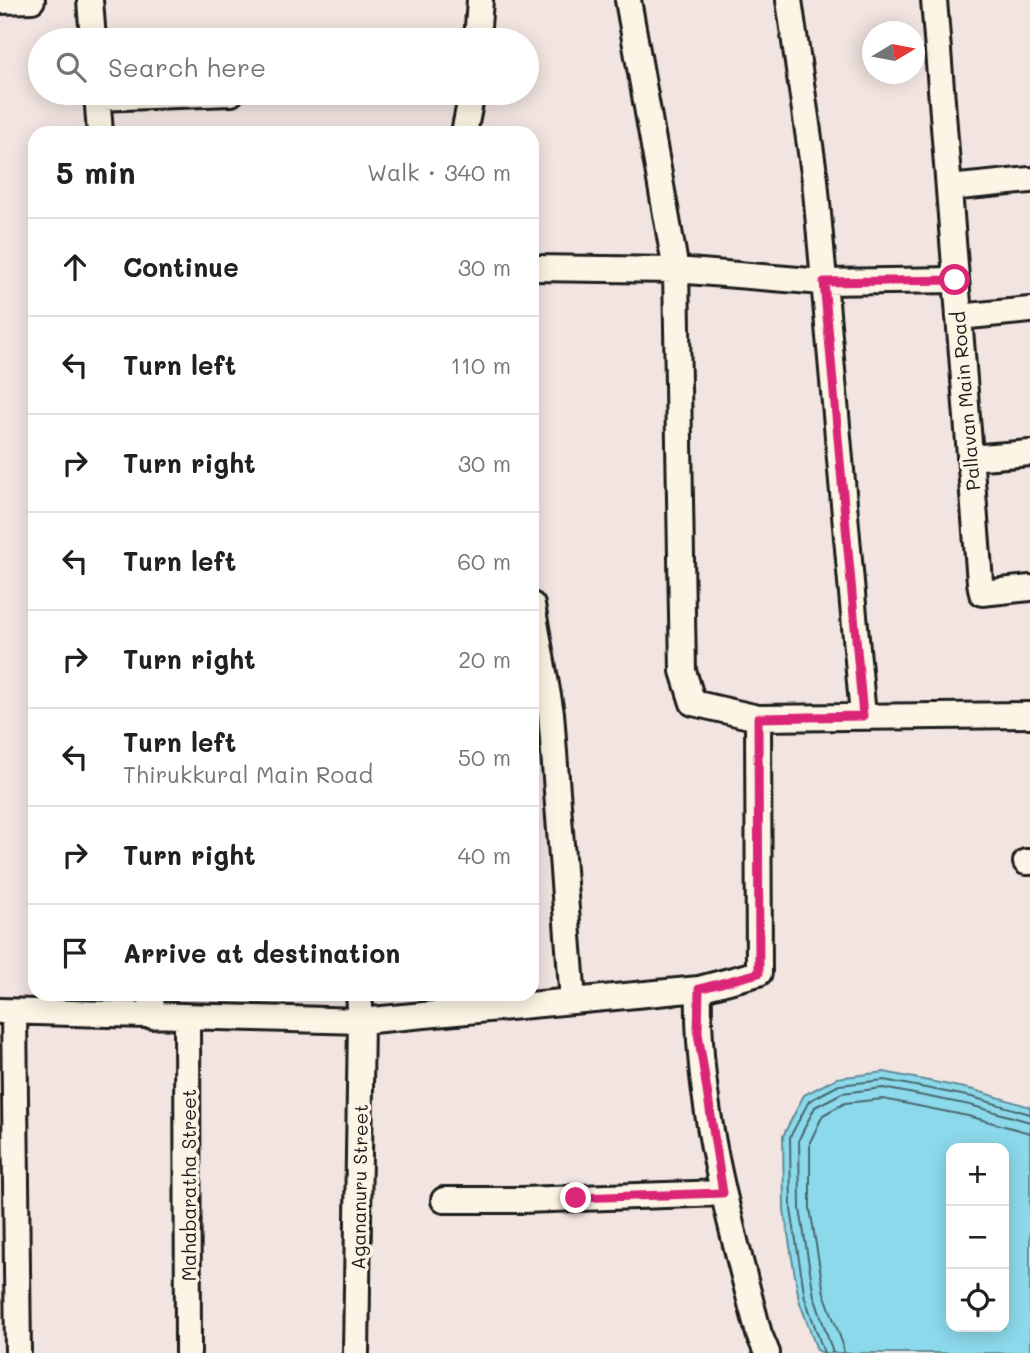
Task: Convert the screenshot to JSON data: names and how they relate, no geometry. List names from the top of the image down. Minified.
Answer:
{"streets":{"street":["Pallavan Main Road","Mahabaratha Street","Agananuru Street"]},"north":"right","page":{"search":"Search here","heading":["5 min","Walk · 340 m"],"list":[["Continue","30 m"],["Turn left","110 m"],["Turn right","30 m"],["Turn left","60 m"],["Turn right","20 m"],["Turn left","Thirukkural Main Road","50 m"],["Turn right","40 m"],"Arrive at destination"],"map_buttons":["+","−"]}}
